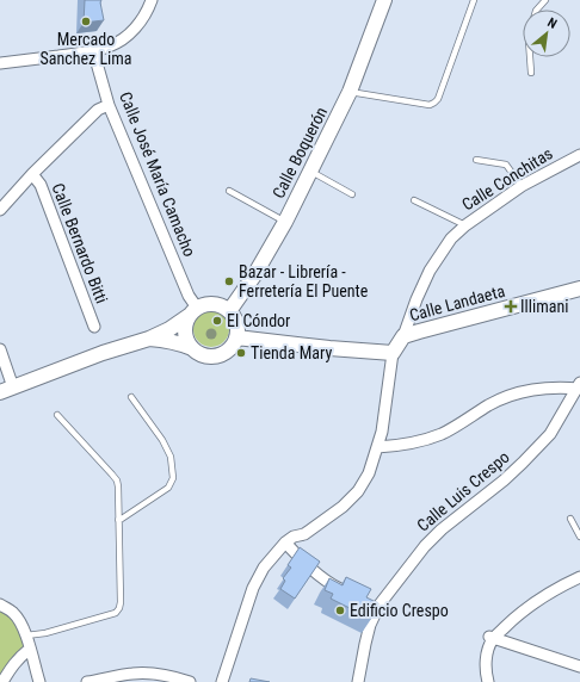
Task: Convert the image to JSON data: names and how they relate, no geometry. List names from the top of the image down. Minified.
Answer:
{"streets":{"main road":["Calle Boquerón","Calle Landaeta"],"street":["Calle José María Camacho","Calle Conchitas","Calle Bernardo Bitti","Calle Luis Crespo"]},"crossings":[["Calle Boquerón","Calle José María Camacho"],["Calle Conchitas","Calle Landaeta"]],"places":{"other":["Mercado Sanchez Lima","Bazar - Librería - Ferretería El Puente","El Cóndor","Tienda Mary","Edificio Crespo"],"health":["Illimani"]},"north":"top right"}
